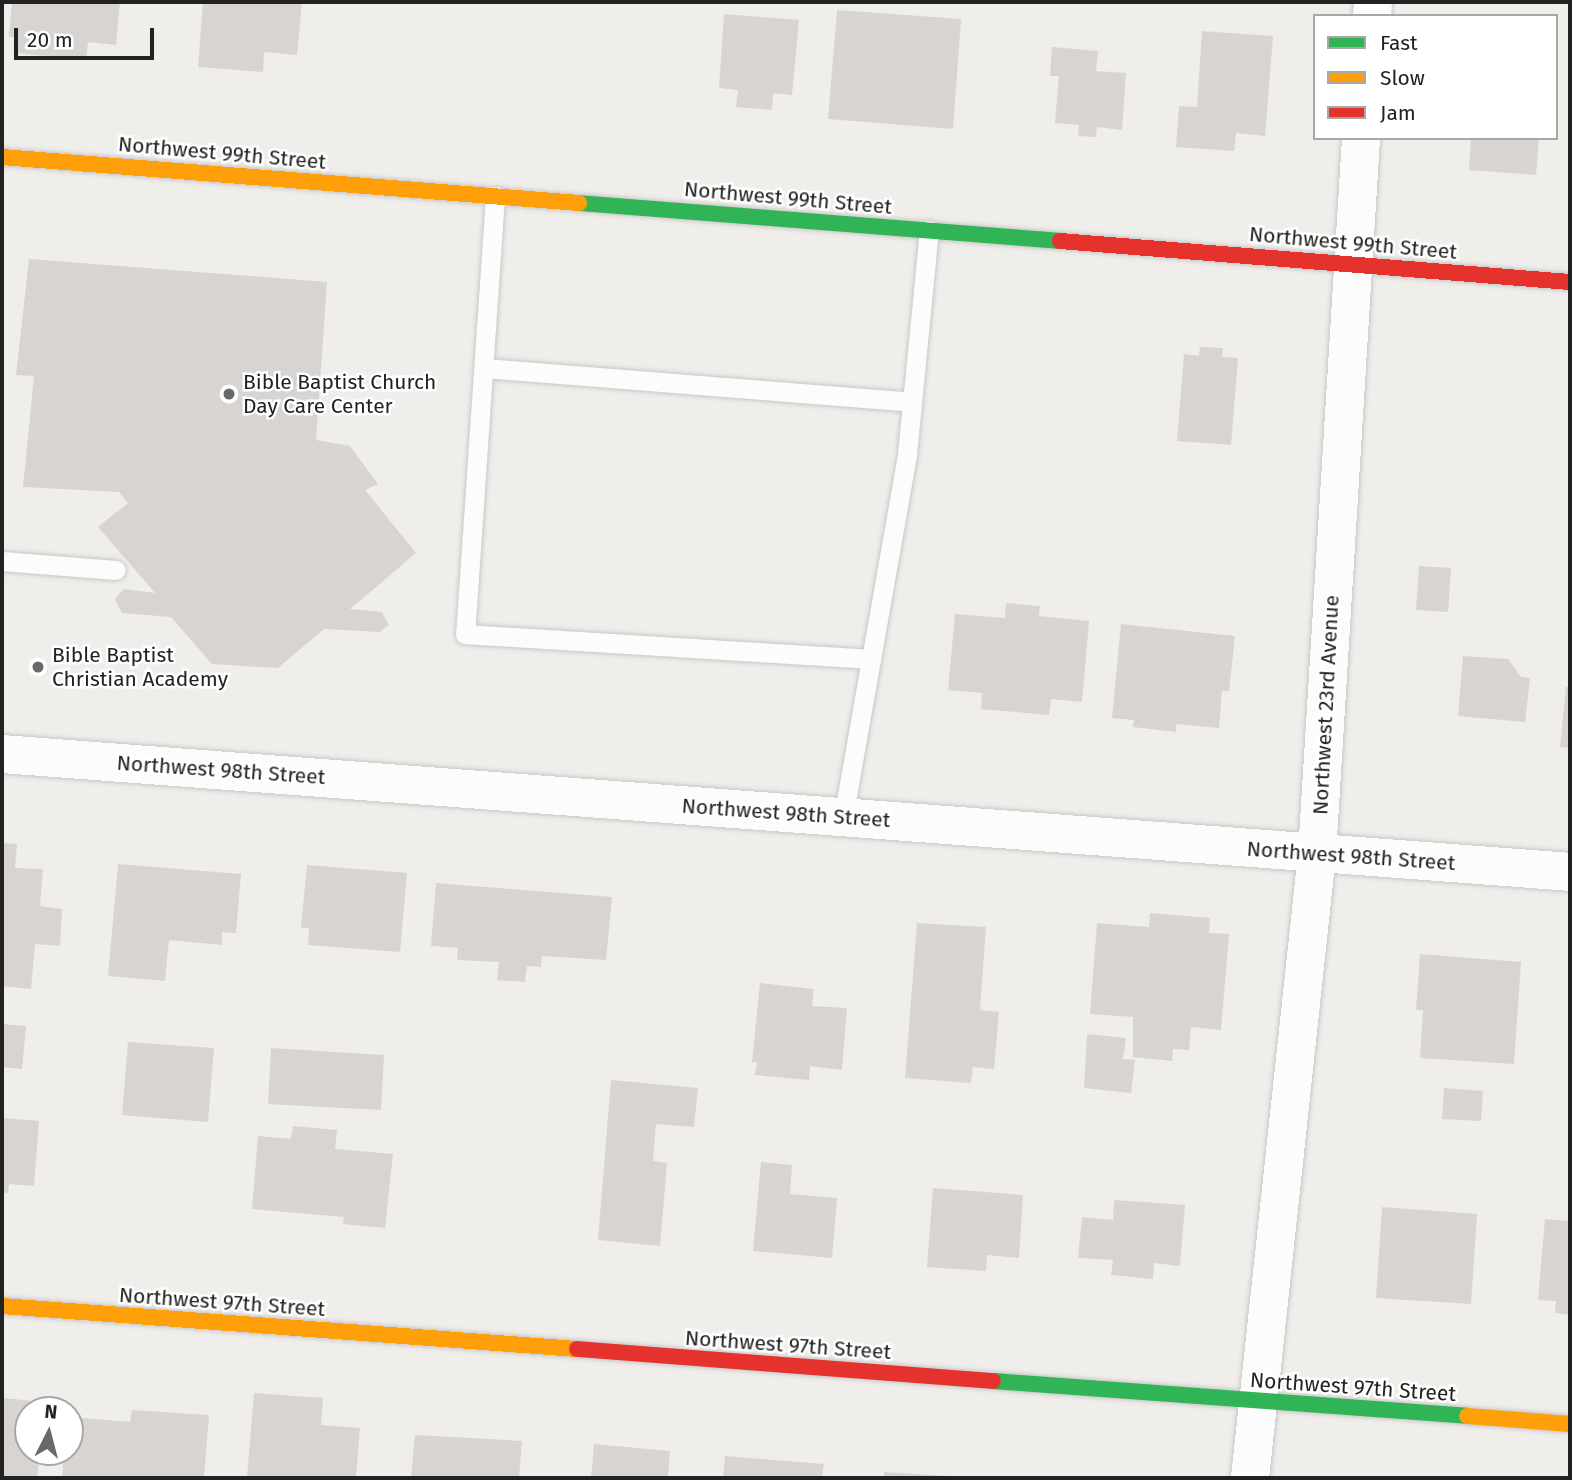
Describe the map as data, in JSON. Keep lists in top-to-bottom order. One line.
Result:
{"streets":{"street":["Northwest 99th Street","Northwest 23rd Avenue","Northwest 98th Street","Northwest 97th Street"]},"crossings":[["Northwest 99th Street","Northwest 23rd Avenue"],["Northwest 23rd Avenue","Northwest 98th Street"],["Northwest 23rd Avenue","Northwest 97th Street"]],"places":["Bible Baptist Church Day Care Center","Bible Baptist Christian Academy"],"legend":["Fast","Slow","Jam"],"scale_bar":"20 m","north":"top"}
